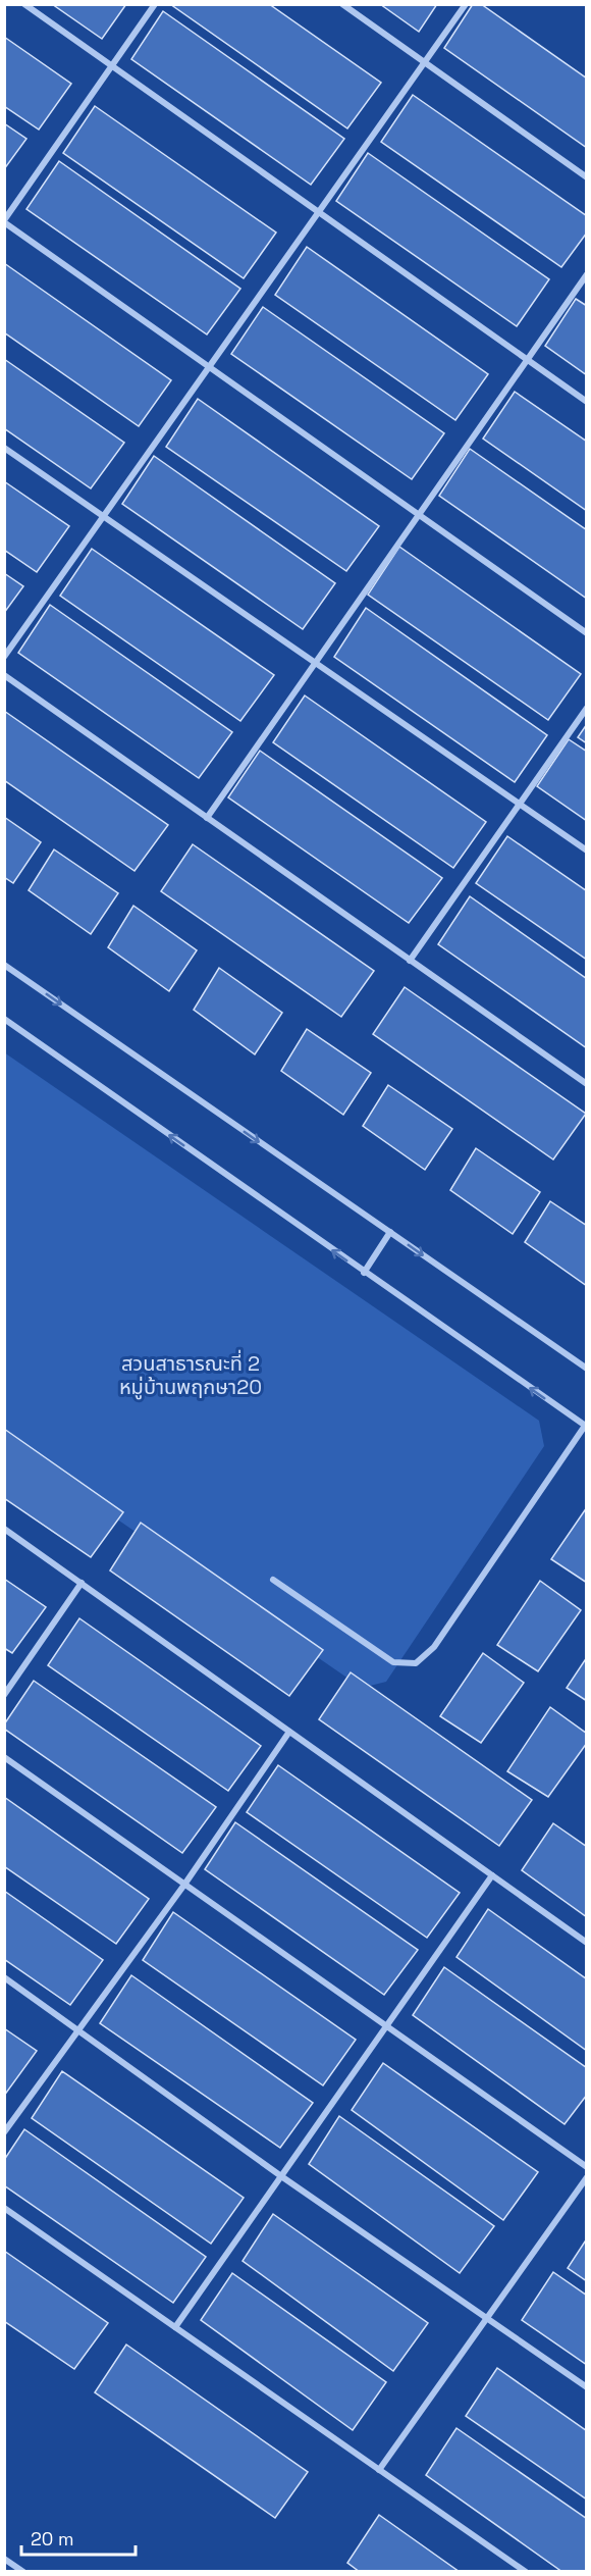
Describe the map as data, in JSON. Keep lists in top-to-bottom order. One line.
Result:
{"parks":["สวนสาธารณะที่ 2 หมู่บ้านพฤกษา20"],"scale_bar":"20 m"}
